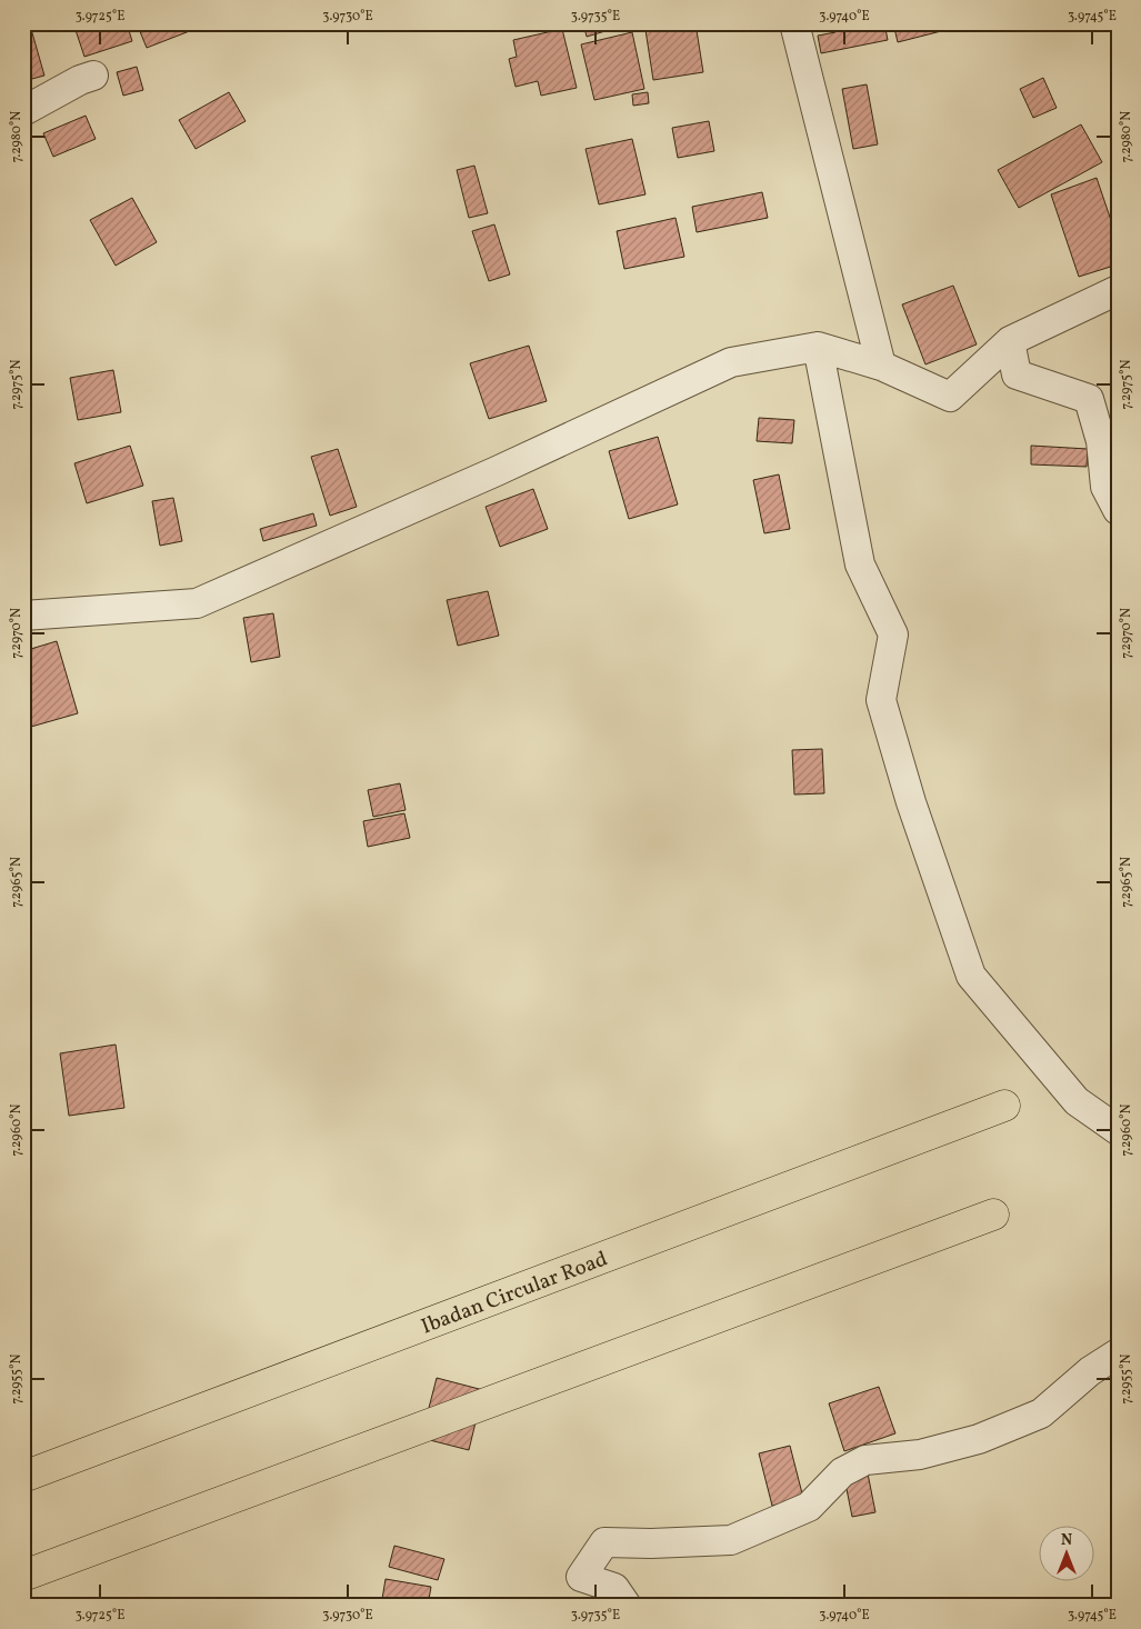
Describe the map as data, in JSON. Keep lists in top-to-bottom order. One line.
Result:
{"streets":{"highway":["Ibadan Circular Road"]},"north":"top","coordinates":["3.9725°E","3.9730°E","3.9735°E","3.9740°E","3.9745°E","7.2980°N","7.2975°N","7.2970°N","7.2965°N","7.2960°N","7.2955°N"]}
